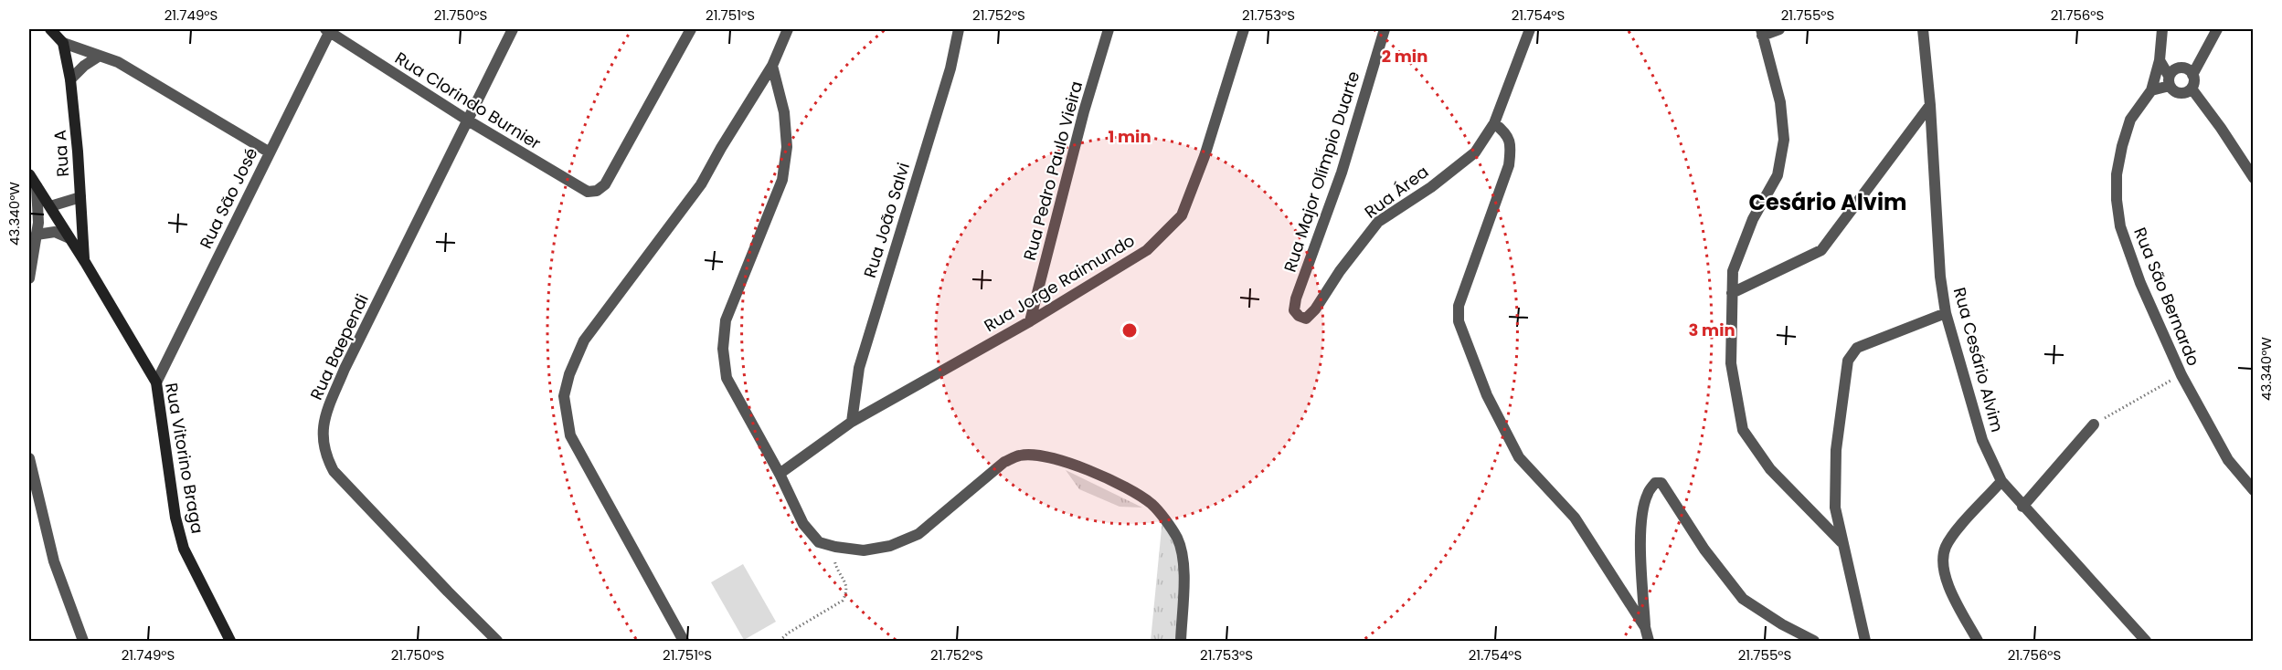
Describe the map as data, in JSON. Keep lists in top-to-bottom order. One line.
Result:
{"streets":{"main road":["Rua A","Rua Vitorino Braga"],"street":["Rua Clorindo Burnier","Rua Pedro Paulo Vieira","Rua Major Olímpio Duarte","Rua Área","Rua São José","Rua João Salvi","Rua Jorge Raimundo","Rua São Bernardo","Rua Baependi","Rua Cesário Alvim"]},"crossings":[["Rua Clorindo Burnier","Rua São José"],["Rua Clorindo Burnier","Rua Baependi"],["Rua A","Rua Vitorino Braga"],["Rua Pedro Paulo Vieira","Rua Jorge Raimundo"],["Rua Major Olímpio Duarte","Rua Área"],["Rua São José","Rua Vitorino Braga"],["Rua João Salvi","Rua Jorge Raimundo"]],"districts":["Cesário Alvim"],"coordinates":["21.749°S","21.750°S","21.751°S","21.752°S","21.753°S","21.754°S","21.755°S","21.756°S","43.340°W"],"rings":["2 min","1 min","3 min"]}
